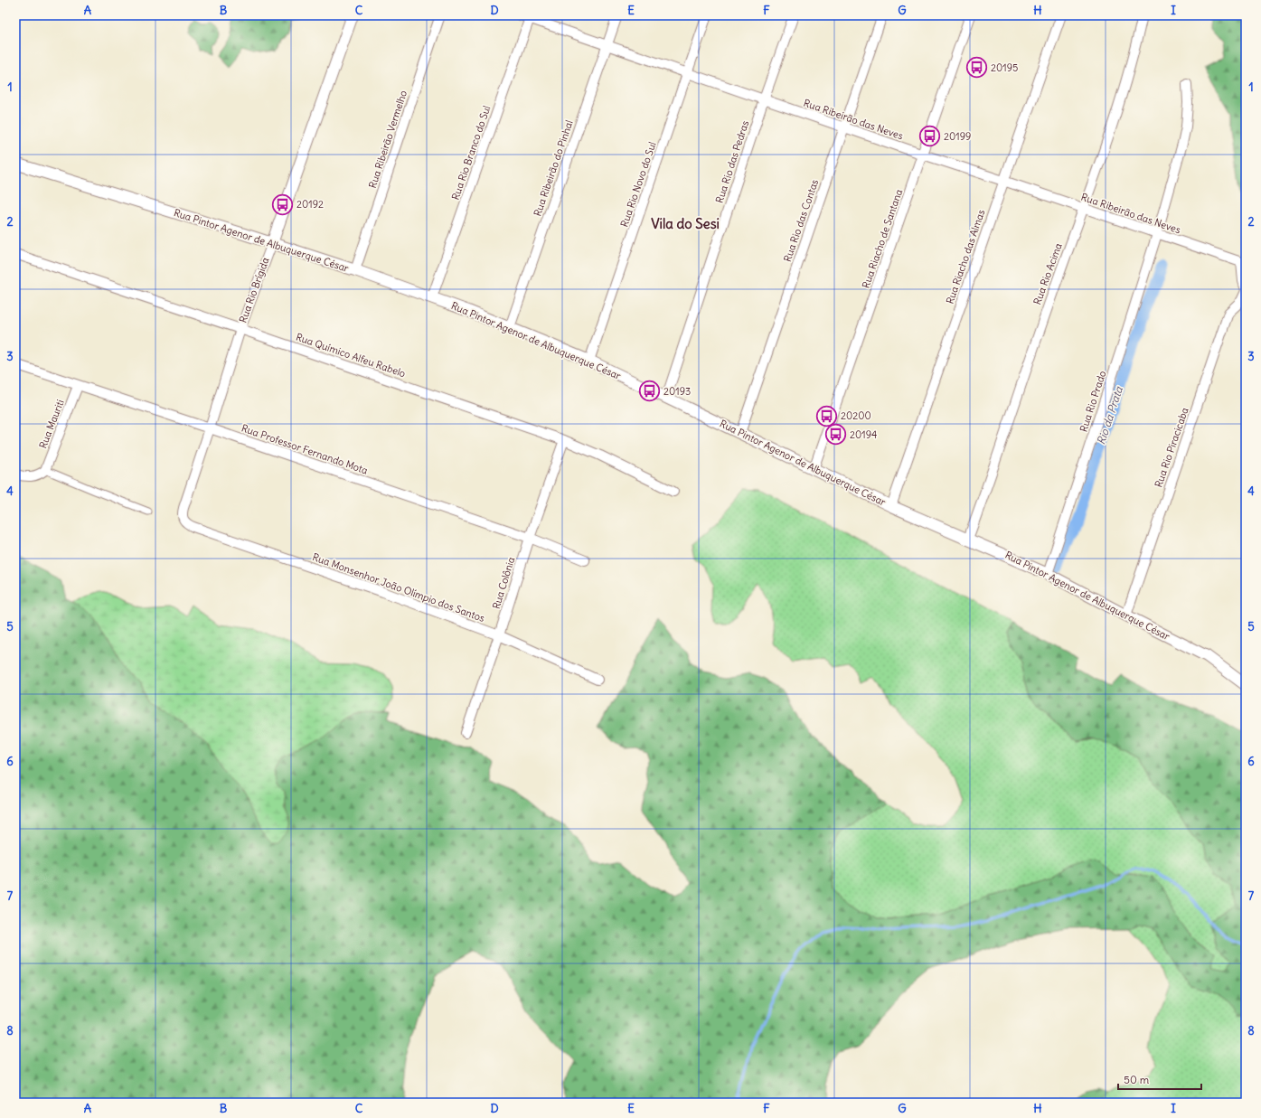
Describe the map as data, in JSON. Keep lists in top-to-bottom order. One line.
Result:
{"streets":{"street":["Rua Ribeirão das Neves","Rua Ribeirão Vermelho","Rua Rio Branco do Sul","Rua Rio das Pedras","Rua Ribeirão do Pinhal","Rua Rio Novo do Sul","Rua Rio das Contas","Rua Riacho de Santana","Rua Pintor Agenor de Albuquerque César","Rua Riacho das Almas","Rua Rio Acima","Rua Rio Brígida","Rua Químico Alfeu Rabelo","Rua Rio Prado","Rua Mauriti","Rua Rio Piracicaba","Rua Professor Fernando Mota","Rua Colônia","Rua Monsenhor João Olímpio dos Santos"]},"crossings":[["Rua Ribeirão das Neves","Rua Rio Branco do Sul"],["Rua Ribeirão das Neves","Rua Rio das Pedras"],["Rua Ribeirão das Neves","Rua Ribeirão do Pinhal"],["Rua Ribeirão das Neves","Rua Rio Novo do Sul"],["Rua Ribeirão das Neves","Rua Rio das Contas"],["Rua Ribeirão das Neves","Rua Riacho de Santana"],["Rua Ribeirão das Neves","Rua Riacho das Almas"],["Rua Ribeirão das Neves","Rua Rio Acima"],["Rua Ribeirão das Neves","Rua Rio Prado"],["Rua Ribeirão das Neves","Rua Rio Piracicaba"],["Rua Ribeirão Vermelho","Rua Pintor Agenor de Albuquerque César"],["Rua Rio Branco do Sul","Rua Pintor Agenor de Albuquerque César"],["Rua Rio das Pedras","Rua Pintor Agenor de Albuquerque César"],["Rua Ribeirão do Pinhal","Rua Pintor Agenor de Albuquerque César"],["Rua Rio Novo do Sul","Rua Pintor Agenor de Albuquerque César"],["Rua Rio das Contas","Rua Pintor Agenor de Albuquerque César"],["Rua Riacho de Santana","Rua Pintor Agenor de Albuquerque César"],["Rua Pintor Agenor de Albuquerque César","Rua Riacho das Almas"],["Rua Pintor Agenor de Albuquerque César","Rua Rio Acima"],["Rua Pintor Agenor de Albuquerque César","Rua Rio Brígida"],["Rua Pintor Agenor de Albuquerque César","Rua Rio Prado"],["Rua Pintor Agenor de Albuquerque César","Rua Rio Piracicaba"],["Rua Rio Brígida","Rua Químico Alfeu Rabelo"],["Rua Rio Brígida","Rua Professor Fernando Mota"],["Rua Rio Brígida","Rua Monsenhor João Olímpio dos Santos"],["Rua Químico Alfeu Rabelo","Rua Colônia"],["Rua Mauriti","Rua Professor Fernando Mota"],["Rua Professor Fernando Mota","Rua Colônia"],["Rua Colônia","Rua Monsenhor João Olímpio dos Santos"]],"districts":["Vila do Sesi"],"water":["Rio da Prata"],"places":{"bus stop":["20195","20199","20192","20193","20200","20194"]},"scale_bar":"50 m","grid":{"columns":["A","B","C","D","E","F","G","H","I"],"rows":["1","2","3","4","5","6","7","8"]}}
